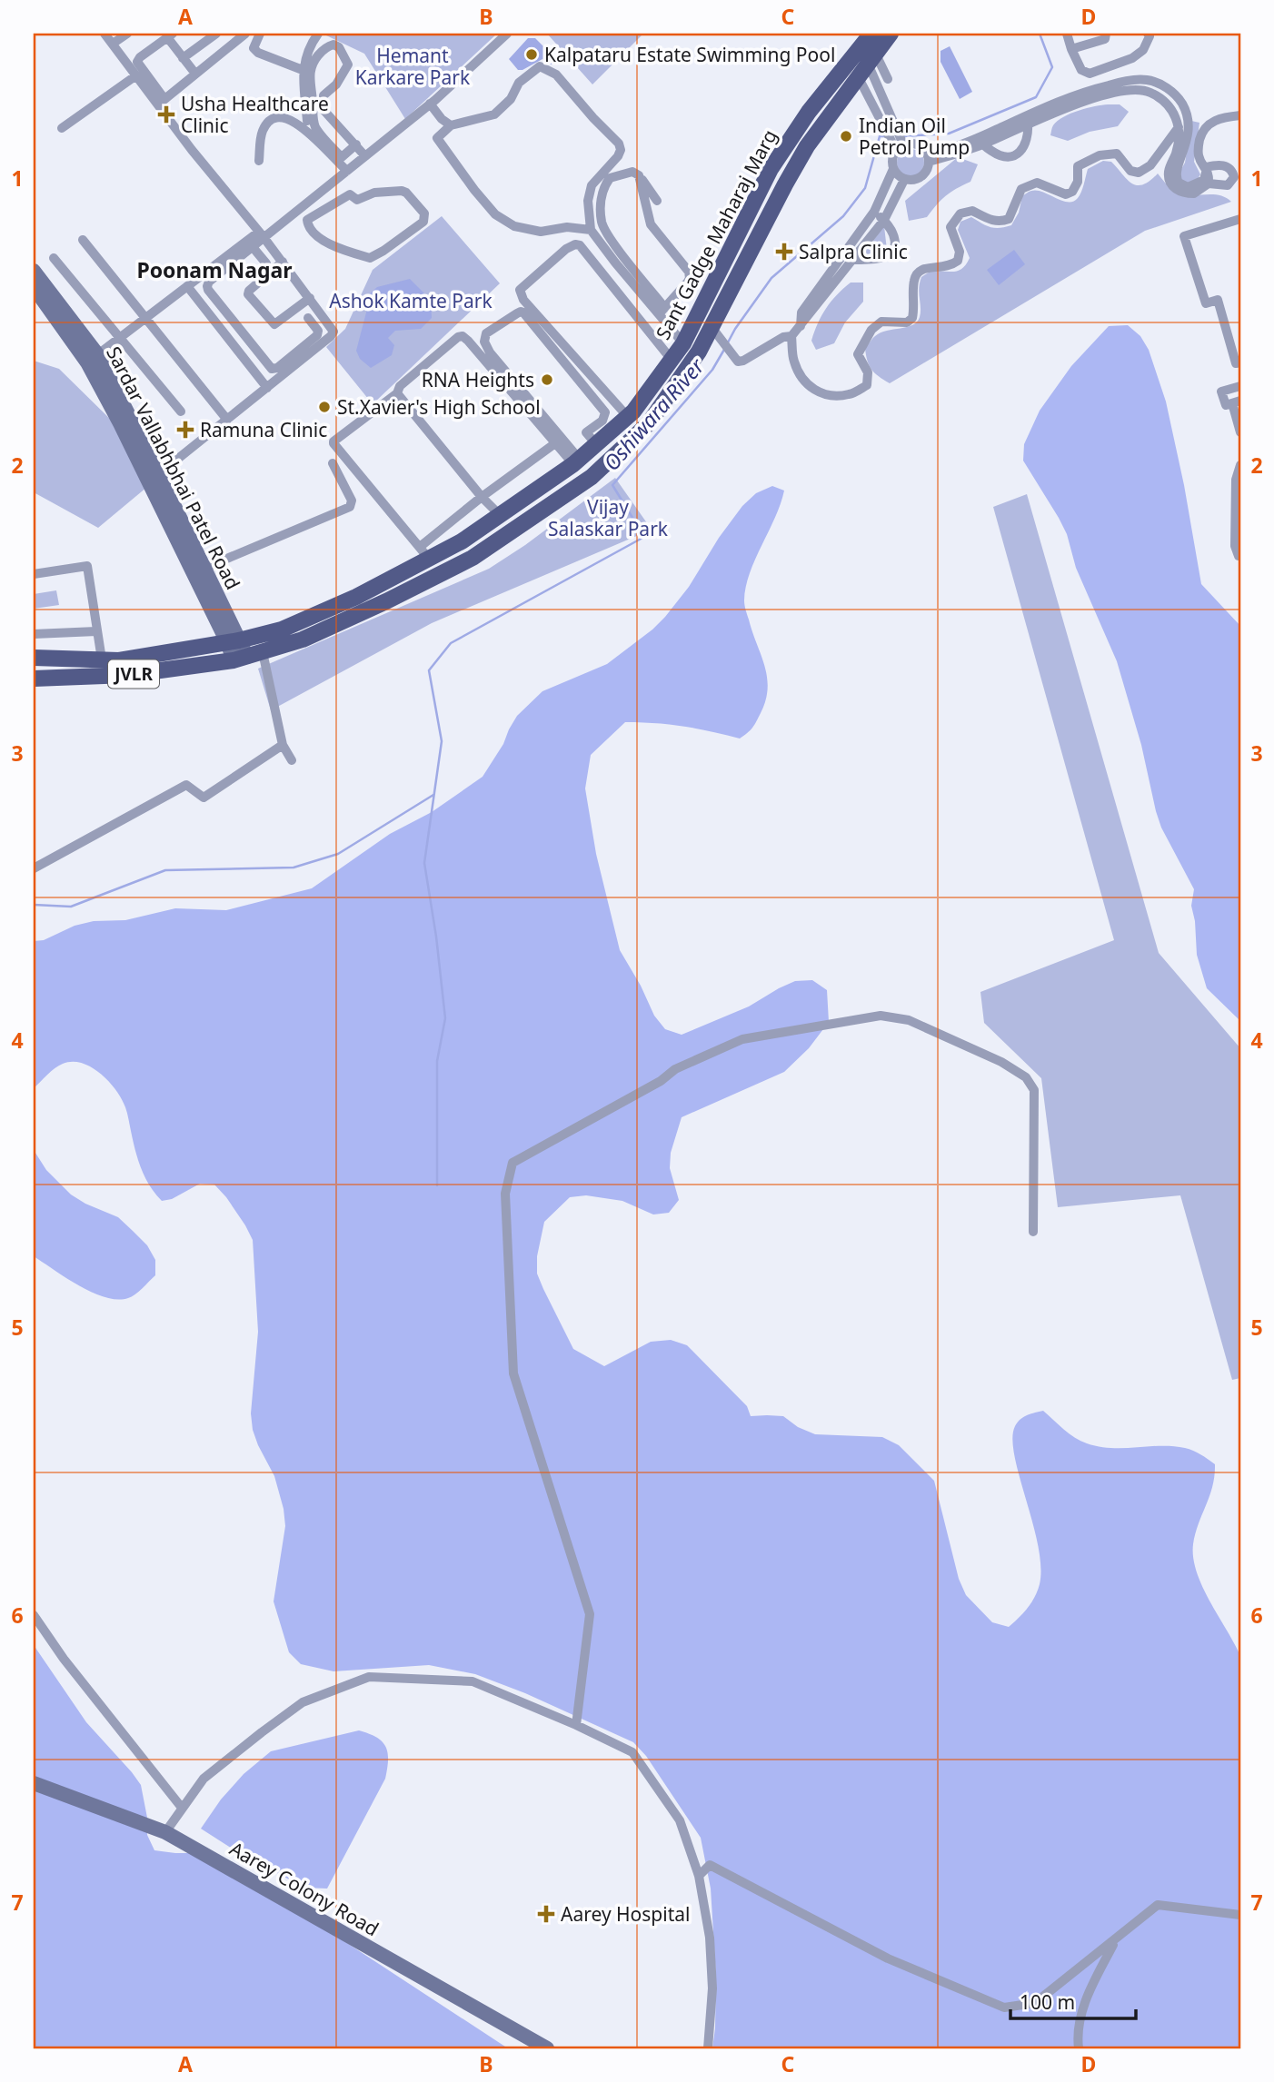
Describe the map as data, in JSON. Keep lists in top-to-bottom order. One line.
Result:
{"streets":{"main road":["Sant Gadge Maharaj Marg","Sardar Vallabhbhai Patel Road","JVLR","Aarey Colony Road"]},"crossings":[["Sant Gadge Maharaj Marg","Sardar Vallabhbhai Patel Road"],["Sardar Vallabhbhai Patel Road","JVLR"]],"districts":["Poonam Nagar"],"water":["Oshiwara River"],"parks":["Hemant Karkare Park","Ashok Kamte Park","Vijay Salaskar Park"],"places":{"other":["Kalpataru Estate Swimming Pool","Indian Oil Petrol Pump","RNA Heights","St.Xavier's High School"],"health":["Usha Healthcare Clinic","Salpra Clinic","Ramuna Clinic","Aarey Hospital"]},"scale_bar":"100 m","grid":{"columns":["A","B","C","D"],"rows":["1","2","3","4","5","6","7"]}}
